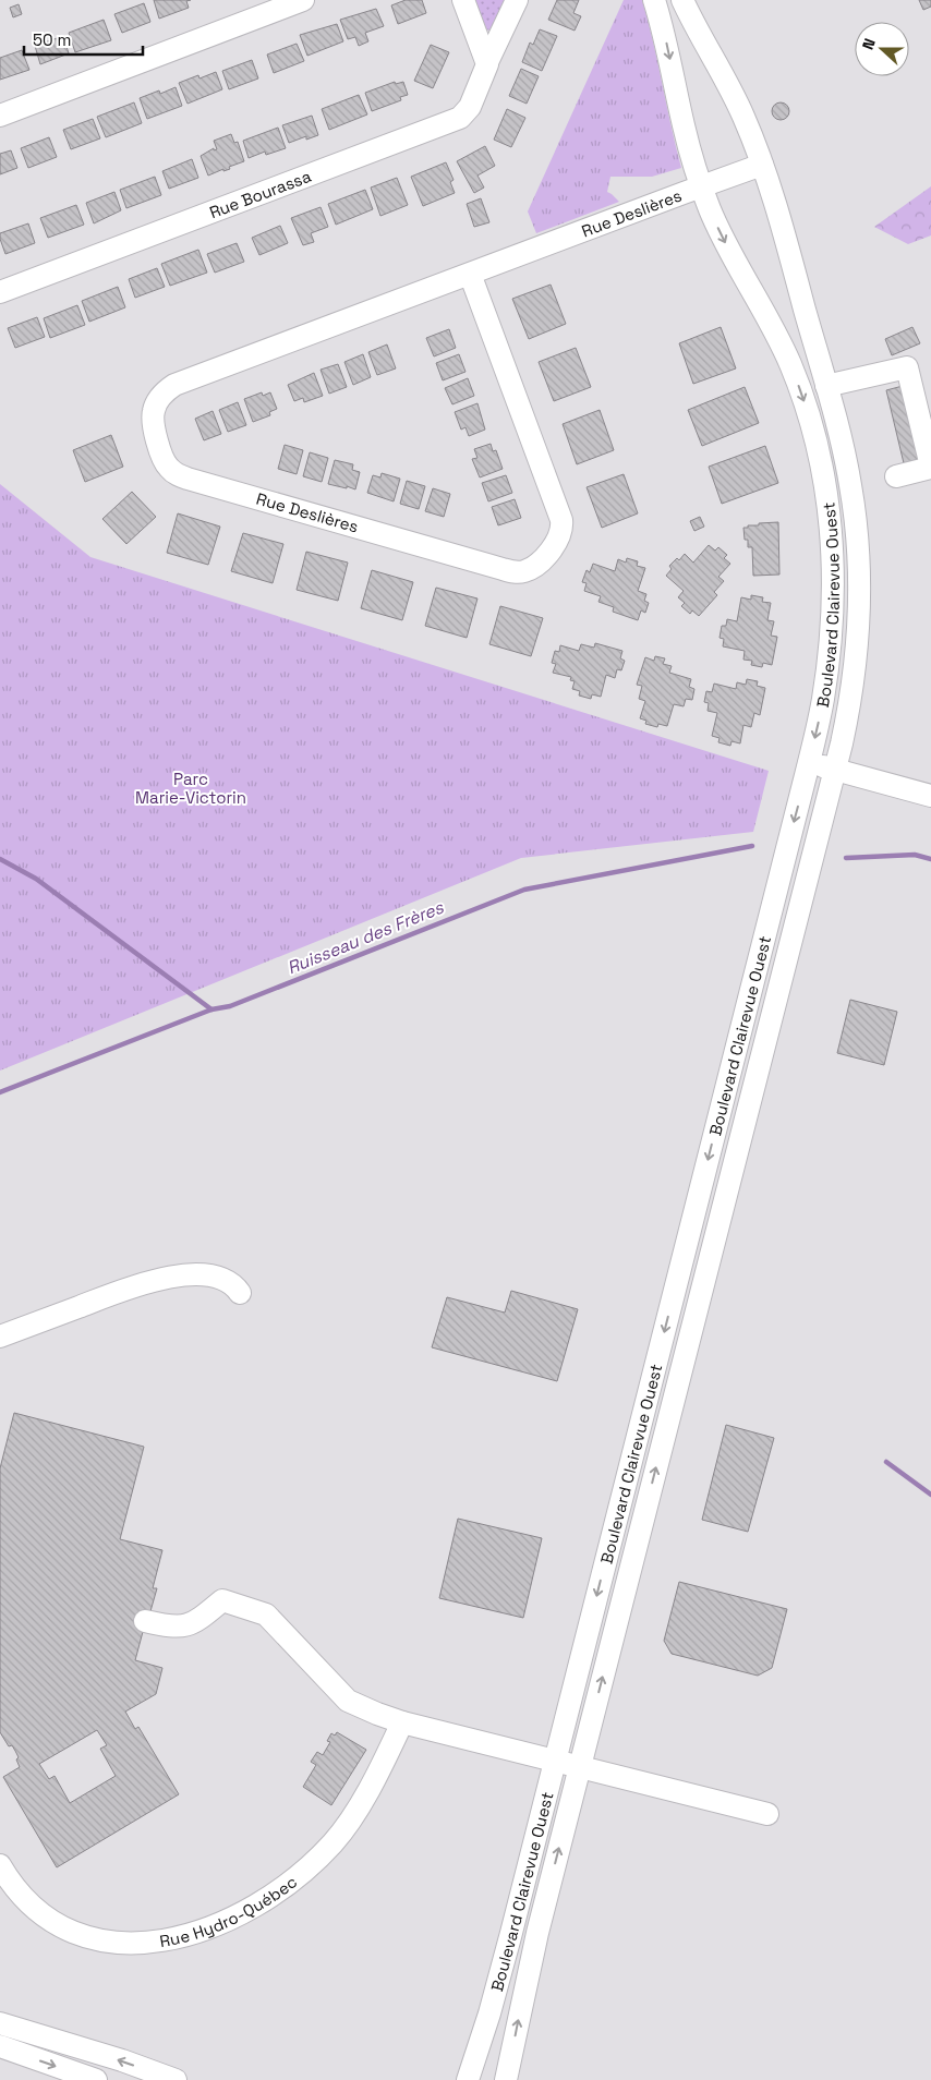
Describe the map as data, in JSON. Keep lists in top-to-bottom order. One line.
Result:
{"streets":{"street":["Rue Bourassa","Rue Deslières","Boulevard Clairevue Ouest","Rue Hydro-Québec"]},"crossings":[["Rue Deslières","Boulevard Clairevue Ouest"]],"water":["Ruisseau des Frères"],"parks":["Parc Marie-Victorin"],"scale_bar":"50 m","north":"left"}
